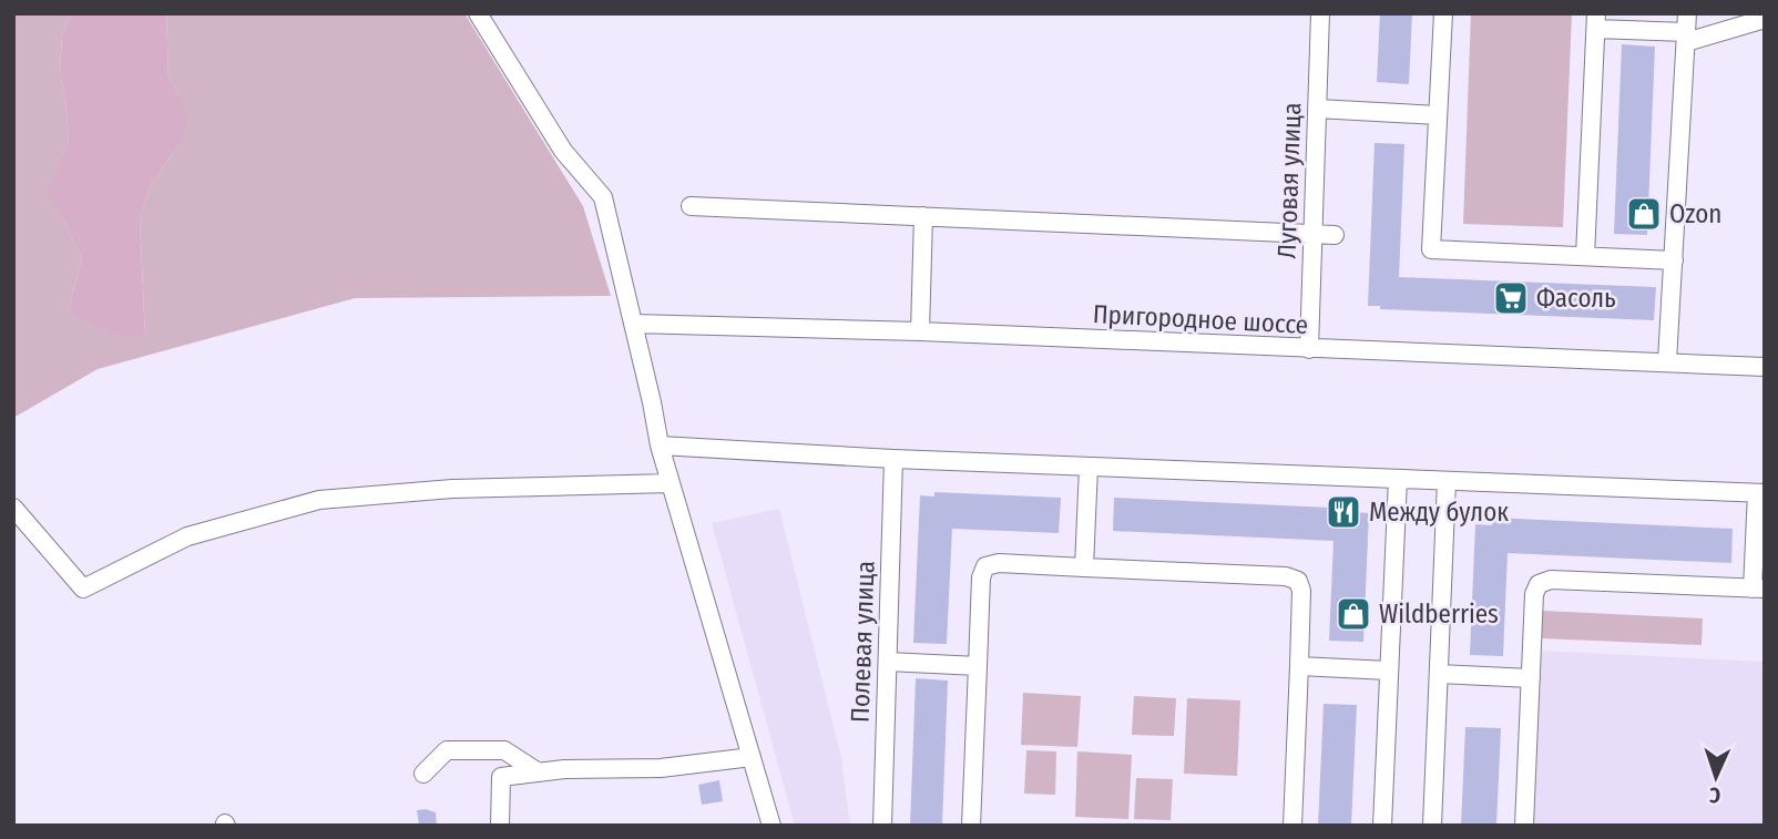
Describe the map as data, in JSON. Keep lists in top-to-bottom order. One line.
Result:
{"streets":{"street":["Луговая улица","Пригородное шоссе","Полевая улица"]},"crossings":[["Луговая улица","Пригородное шоссе"]],"places":{"shop":["Ozon","Wildberries"],"supermarket":["Фасоль"],"restaurant":["Между булок"]},"north":"bottom"}
